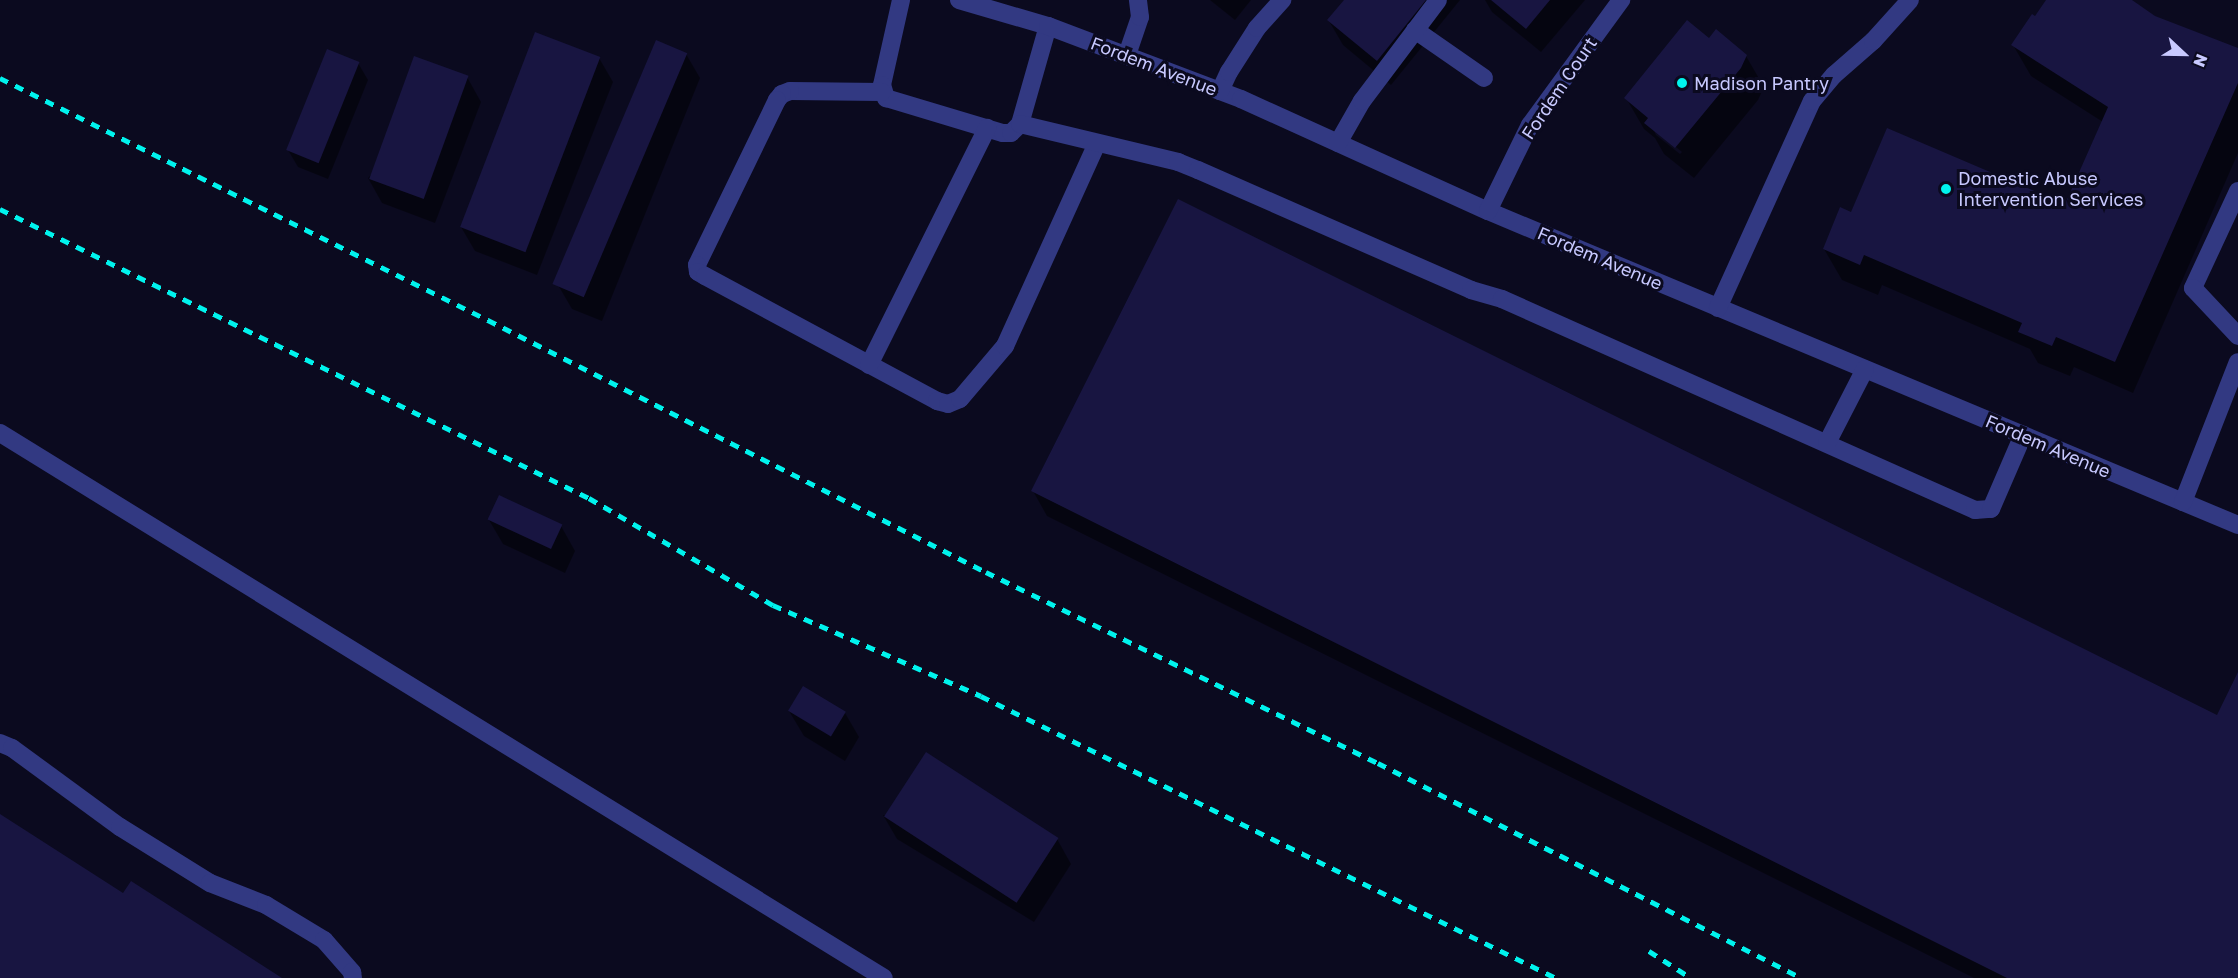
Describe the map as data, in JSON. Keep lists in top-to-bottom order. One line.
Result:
{"streets":{"street":["Fordem Avenue","Fordem Court"]},"crossings":[["Fordem Avenue","Fordem Court"]],"places":["Madison Pantry","Domestic Abuse Intervention Services"],"north":"right"}
